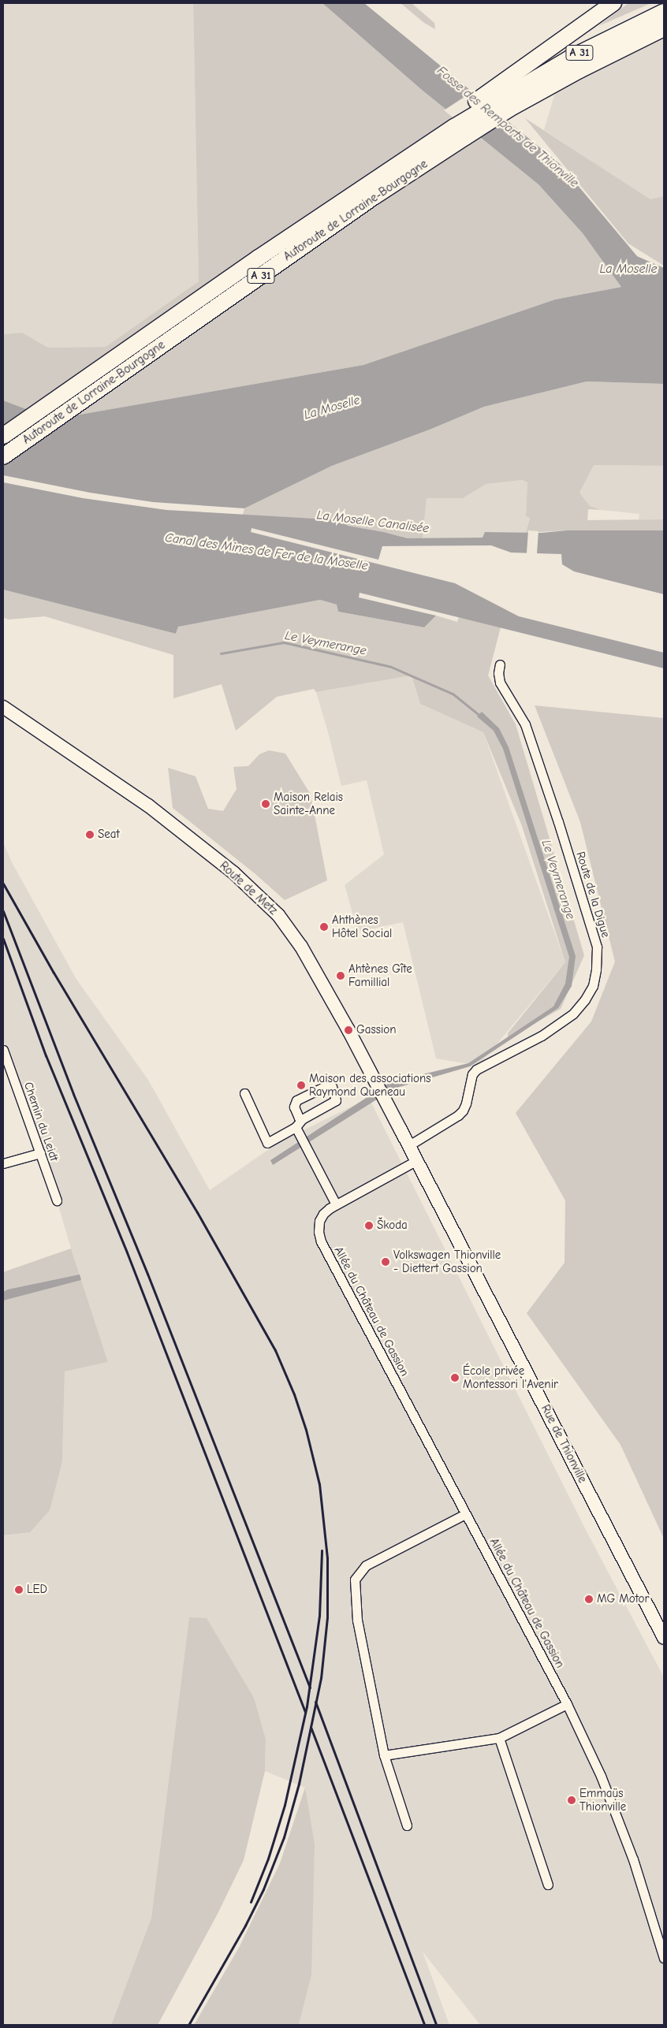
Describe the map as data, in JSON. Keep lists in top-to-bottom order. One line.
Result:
{"streets":{"highway":["A 31","Autoroute de Lorraine-Bourgogne"],"main road":["Route de Metz","Rue de Thionville"],"street":["Route de la Digue","Chemin du Leidt","Allée du Château de Gassion"]},"crossings":[["Route de Metz","Route de la Digue"],["Route de Metz","Rue de Thionville"],["Route de la Digue","Rue de Thionville"],["Allée du Château de Gassion","Rue de Thionville"]],"water":["Fosse des Remparts de Thionville","La Moselle","La Moselle Canalisée","Canal des Mines de Fer de la Moselle","Le Veymerange"],"places":["Maison Relais Sainte-Anne","Seat","Ahthènes Hôtel Social","Ahtènes Gîte Famillial","Gassion","Maison des associations Raymond Queneau","Škoda","Volkswagen Thionville - Diettert Gassion","École privée Montessori l'Avenir","LED","MG Motor","Emmaüs Thionville"]}
